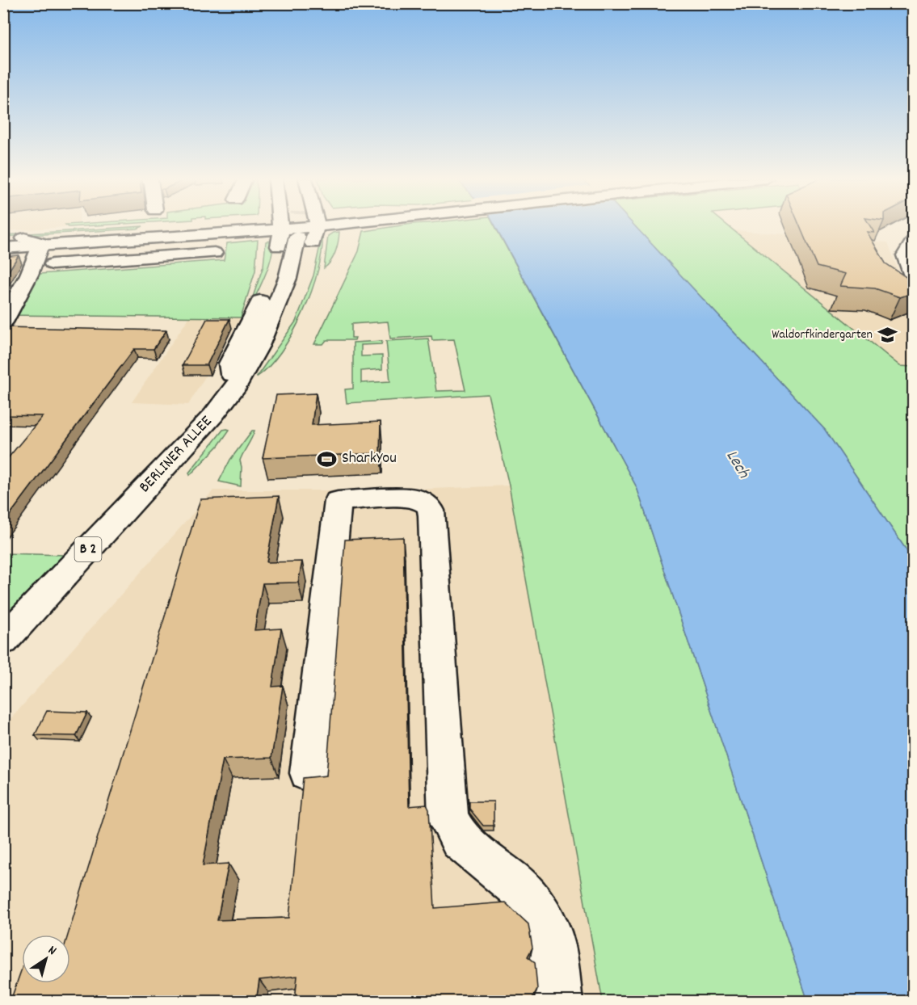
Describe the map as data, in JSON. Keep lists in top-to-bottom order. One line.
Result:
{"streets":{"main road":["BERLINER ALLEE","B 2"]},"water":["Lech"],"places":{"school or university":["Waldorfkindergarten"],"sports":["SharkYou"]},"north":"top right"}
